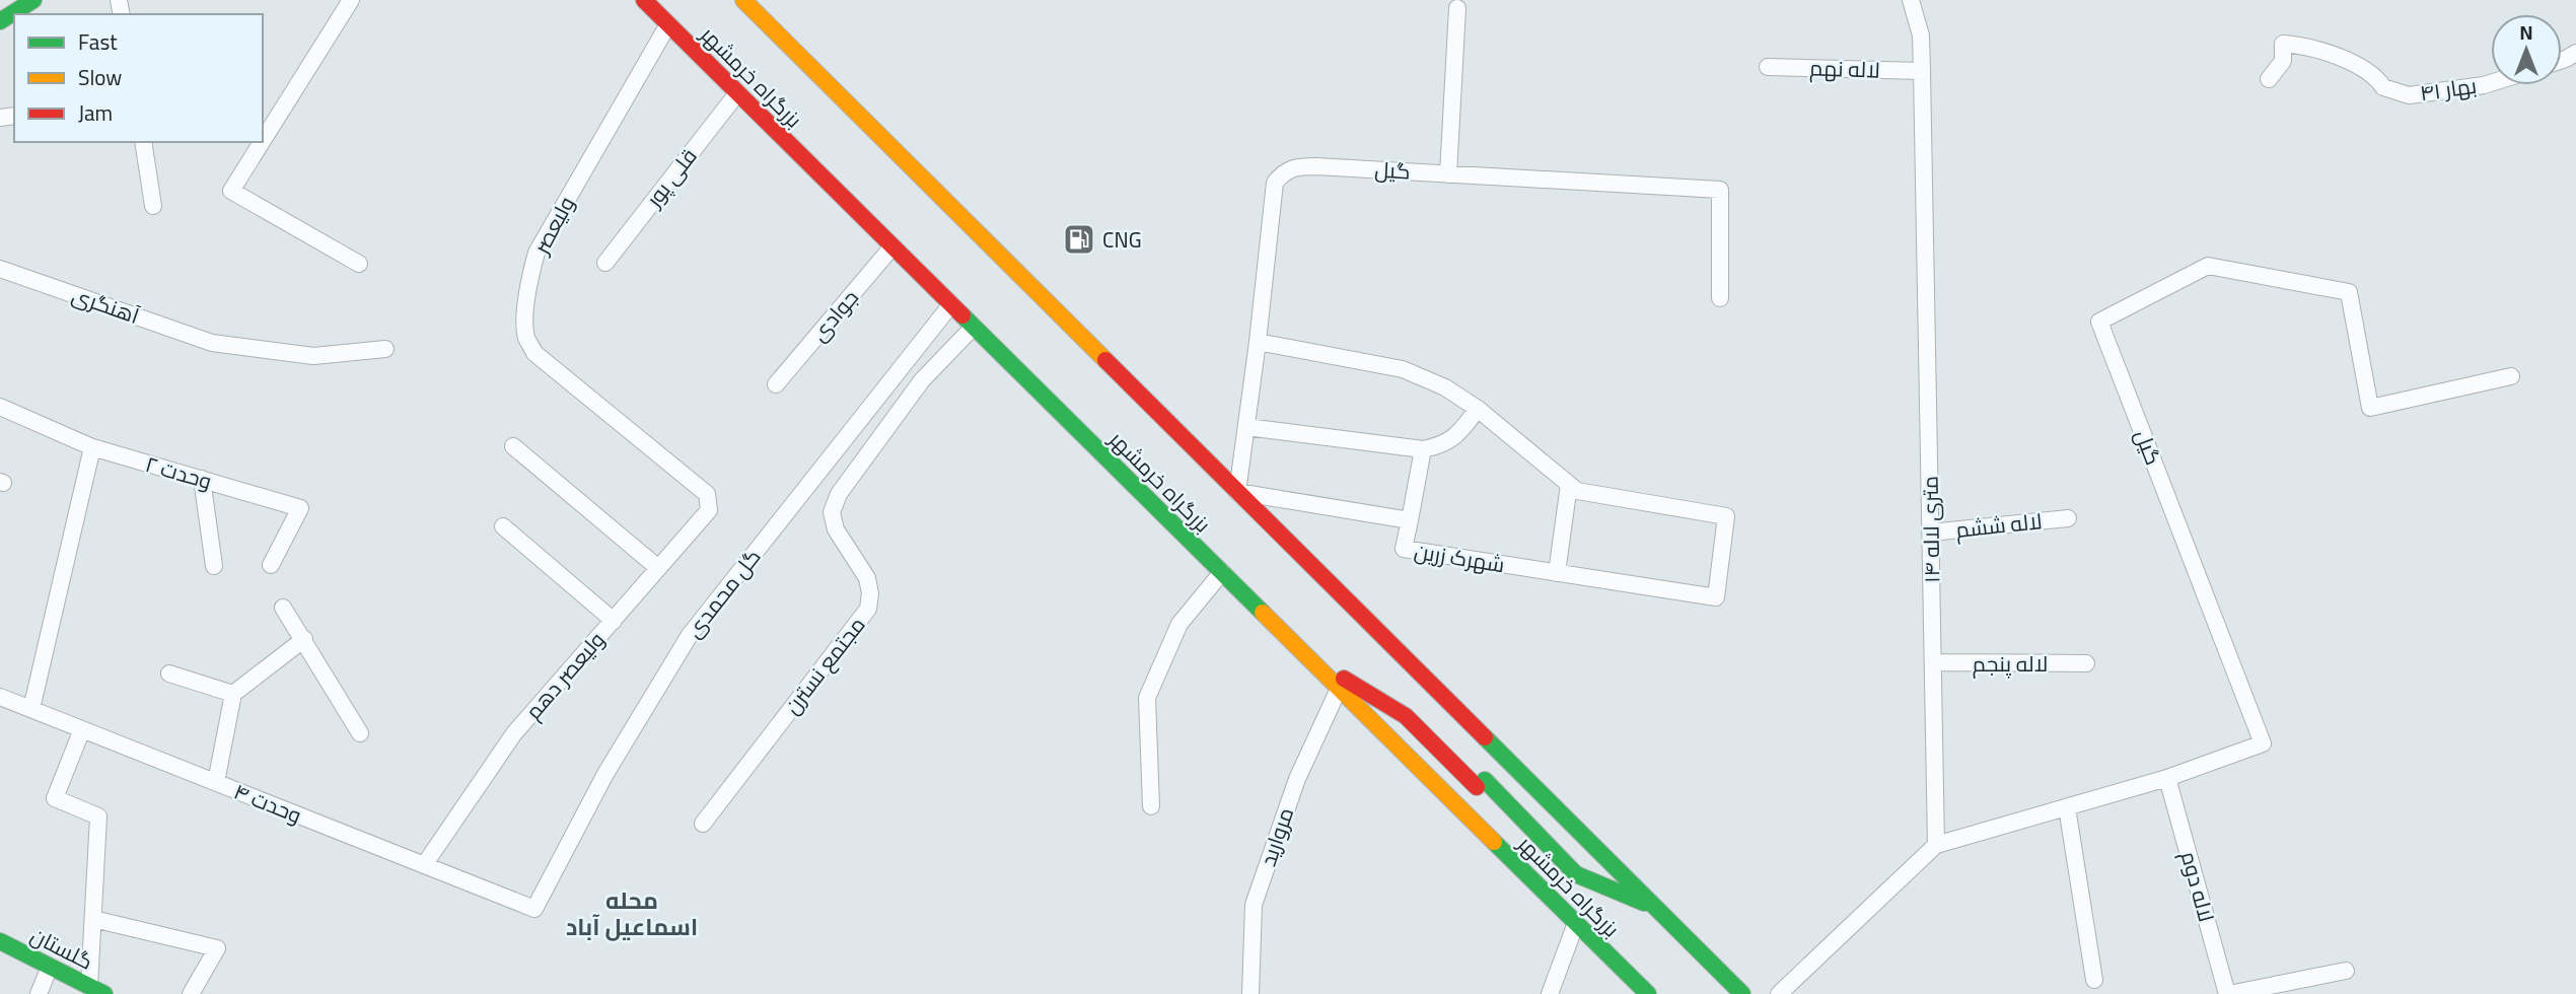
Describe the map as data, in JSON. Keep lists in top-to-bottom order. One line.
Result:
{"streets":{"main road":["بزرگراه خرمشهر","گلستان"],"street":["لاله نهم","بهار ۴۱","گیل","قلی پور","ولیعصر","آهنگری","جوادی","وحدت ۲","لاله ششم","۱۴ متری لاله","شهرک زرین","گل محمدی","لاله پنجم","مجتمع نسترن","ولیعصر دهم","وحدت ۴","مروارید","لاله دوم"]},"crossings":[["لاله نهم","۱۴ متری لاله"],["بزرگراه خرمشهر","قلی پور"],["بزرگراه خرمشهر","ولیعصر"],["بزرگراه خرمشهر","جوادی"],["بزرگراه خرمشهر","گل محمدی"],["بزرگراه خرمشهر","مجتمع نسترن"],["بزرگراه خرمشهر","مروارید"],["گیل","۱۴ متری لاله"],["گیل","شهرک زرین"],["گیل","لاله دوم"],["ولیعصر","ولیعصر دهم"],["لاله ششم","۱۴ متری لاله"],["۱۴ متری لاله","لاله پنجم"],["گل محمدی","وحدت ۴"],["ولیعصر دهم","وحدت ۴"]],"districts":["محله اسماعیل آباد"],"places":{"fuel station":["CNG"]},"legend":["Fast","Slow","Jam"],"north":"top"}
